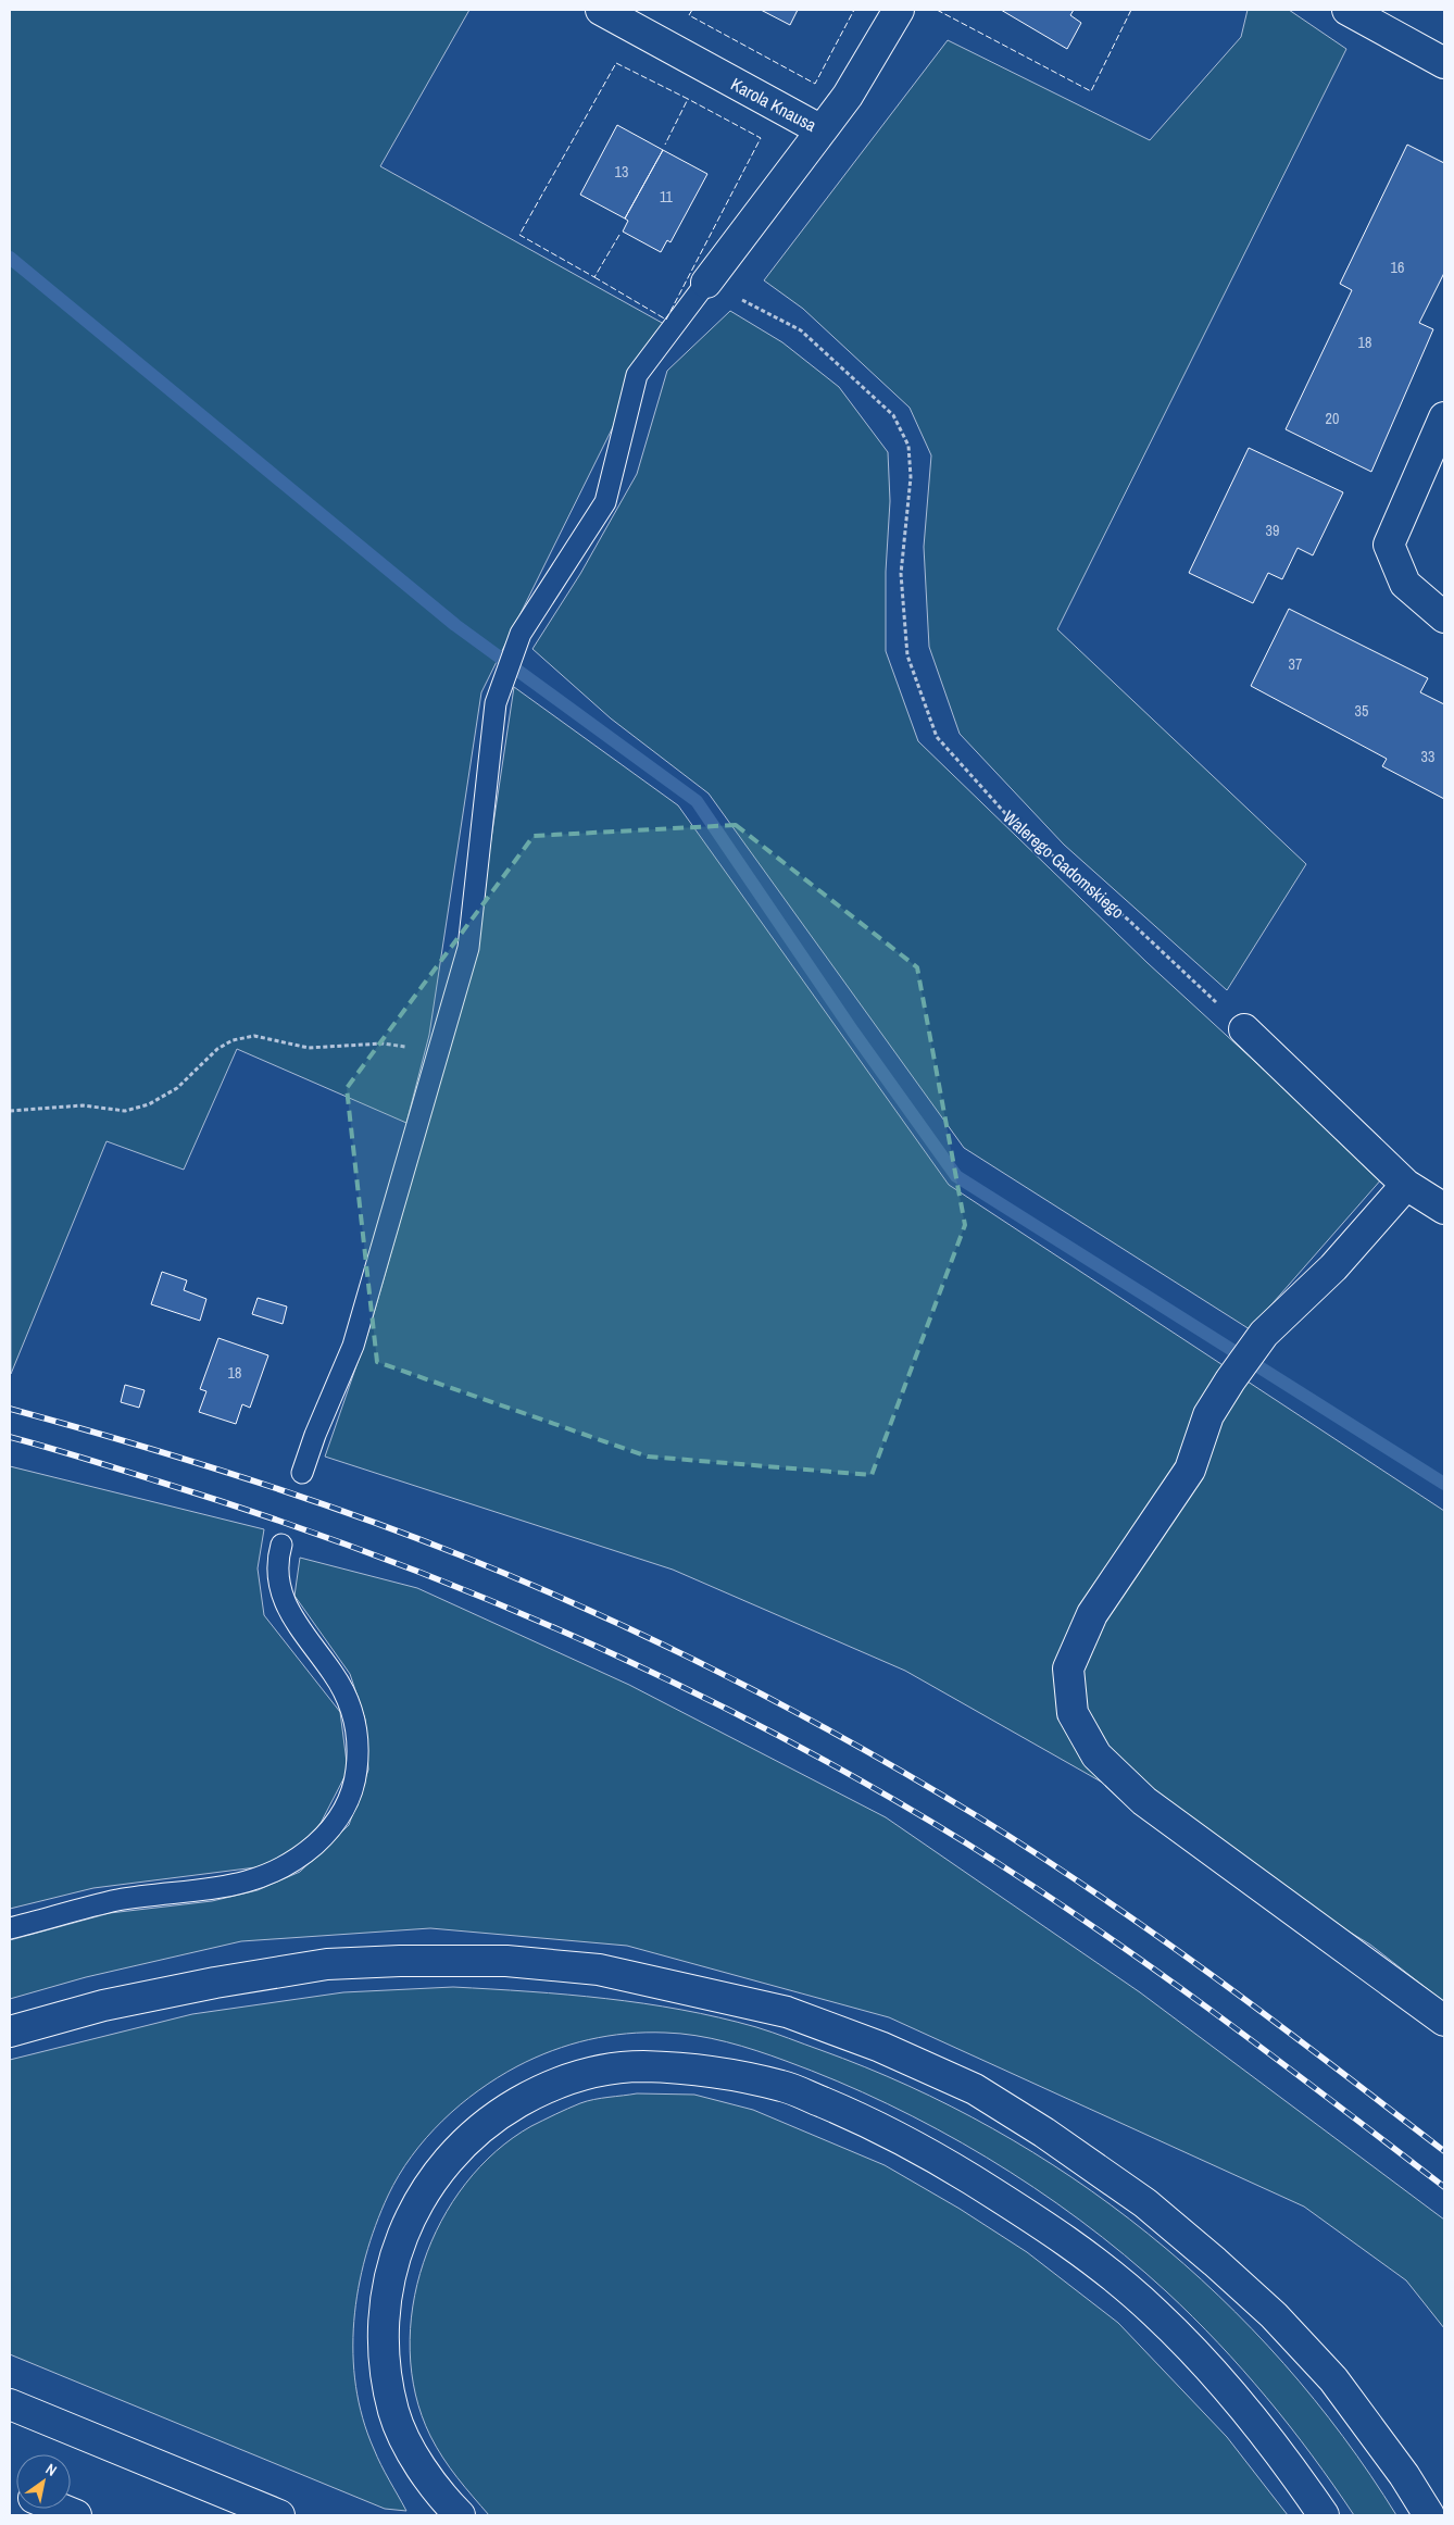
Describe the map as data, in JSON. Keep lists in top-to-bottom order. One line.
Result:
{"streets":{"main road":["Karola Knausa"],"path":["Walerego Gadomskiego"]},"house_numbers":["13","11","16","18","20","39","37","35","33","18"],"north":"top right"}
